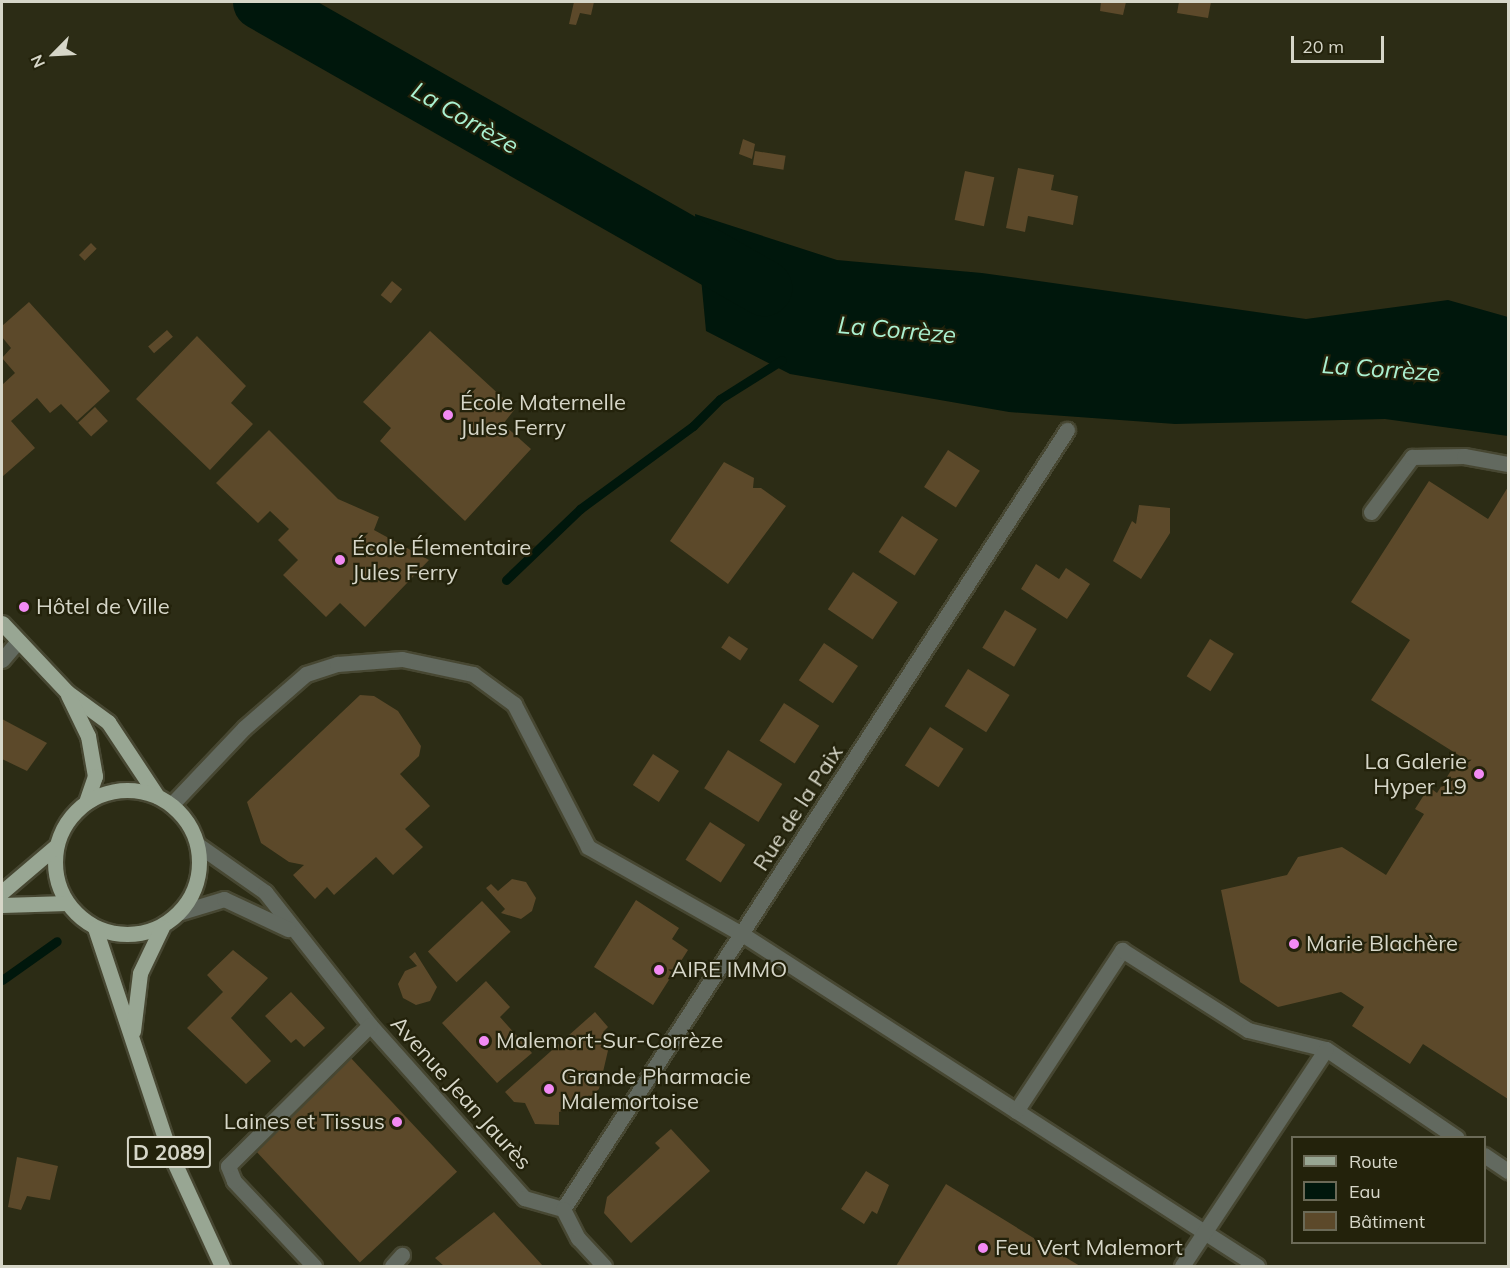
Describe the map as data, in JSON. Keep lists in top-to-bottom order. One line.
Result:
{"streets":{"main road":["D 2089"],"street":["Rue de la Paix","Avenue Jean Jaurès"]},"crossings":[["Rue de la Paix","Avenue Jean Jaurès"],["Avenue Jean Jaurès","D 2089"]],"water":["La Corrèze"],"places":["École Maternelle Jules Ferry","École Élementaire Jules Ferry","Hôtel de Ville","La Galerie Hyper 19","Marie Blachère","AIRE IMMO","Malemort-Sur-Corrèze","Grande Pharmacie Malemortoise","Laines et Tissus","Feu Vert Malemort"],"legend":["Route","Eau","Bâtiment"],"scale_bar":"20 m","north":"bottom left"}
